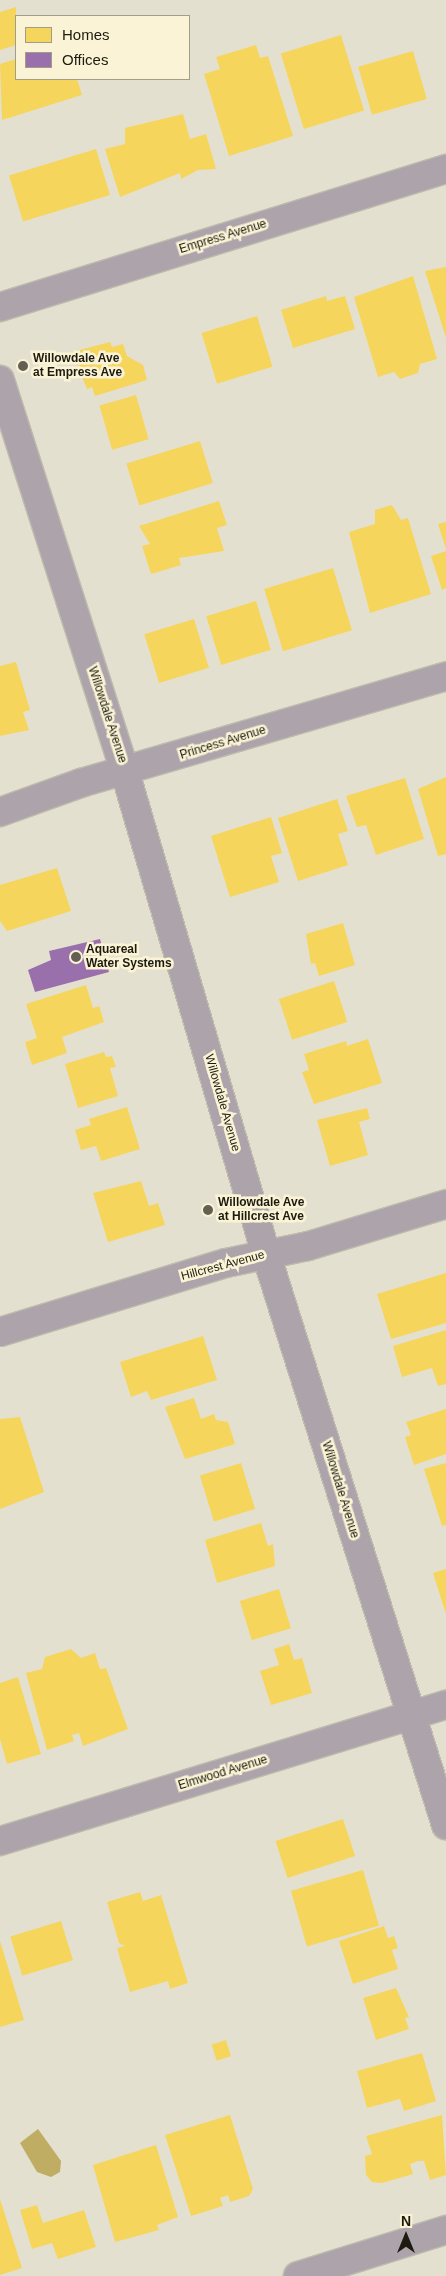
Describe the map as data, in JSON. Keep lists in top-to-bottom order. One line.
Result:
{"streets":{"street":["Empress Avenue","Willowdale Avenue","Princess Avenue","Hillcrest Avenue","Elmwood Avenue"]},"crossings":[["Willowdale Avenue","Princess Avenue"],["Willowdale Avenue","Hillcrest Avenue"],["Willowdale Avenue","Elmwood Avenue"]],"places":["Willowdale Ave at Empress Ave","Aquareal Water Systems","Willowdale Ave at Hillcrest Ave"],"legend":["Homes","Offices"],"north":"top"}
